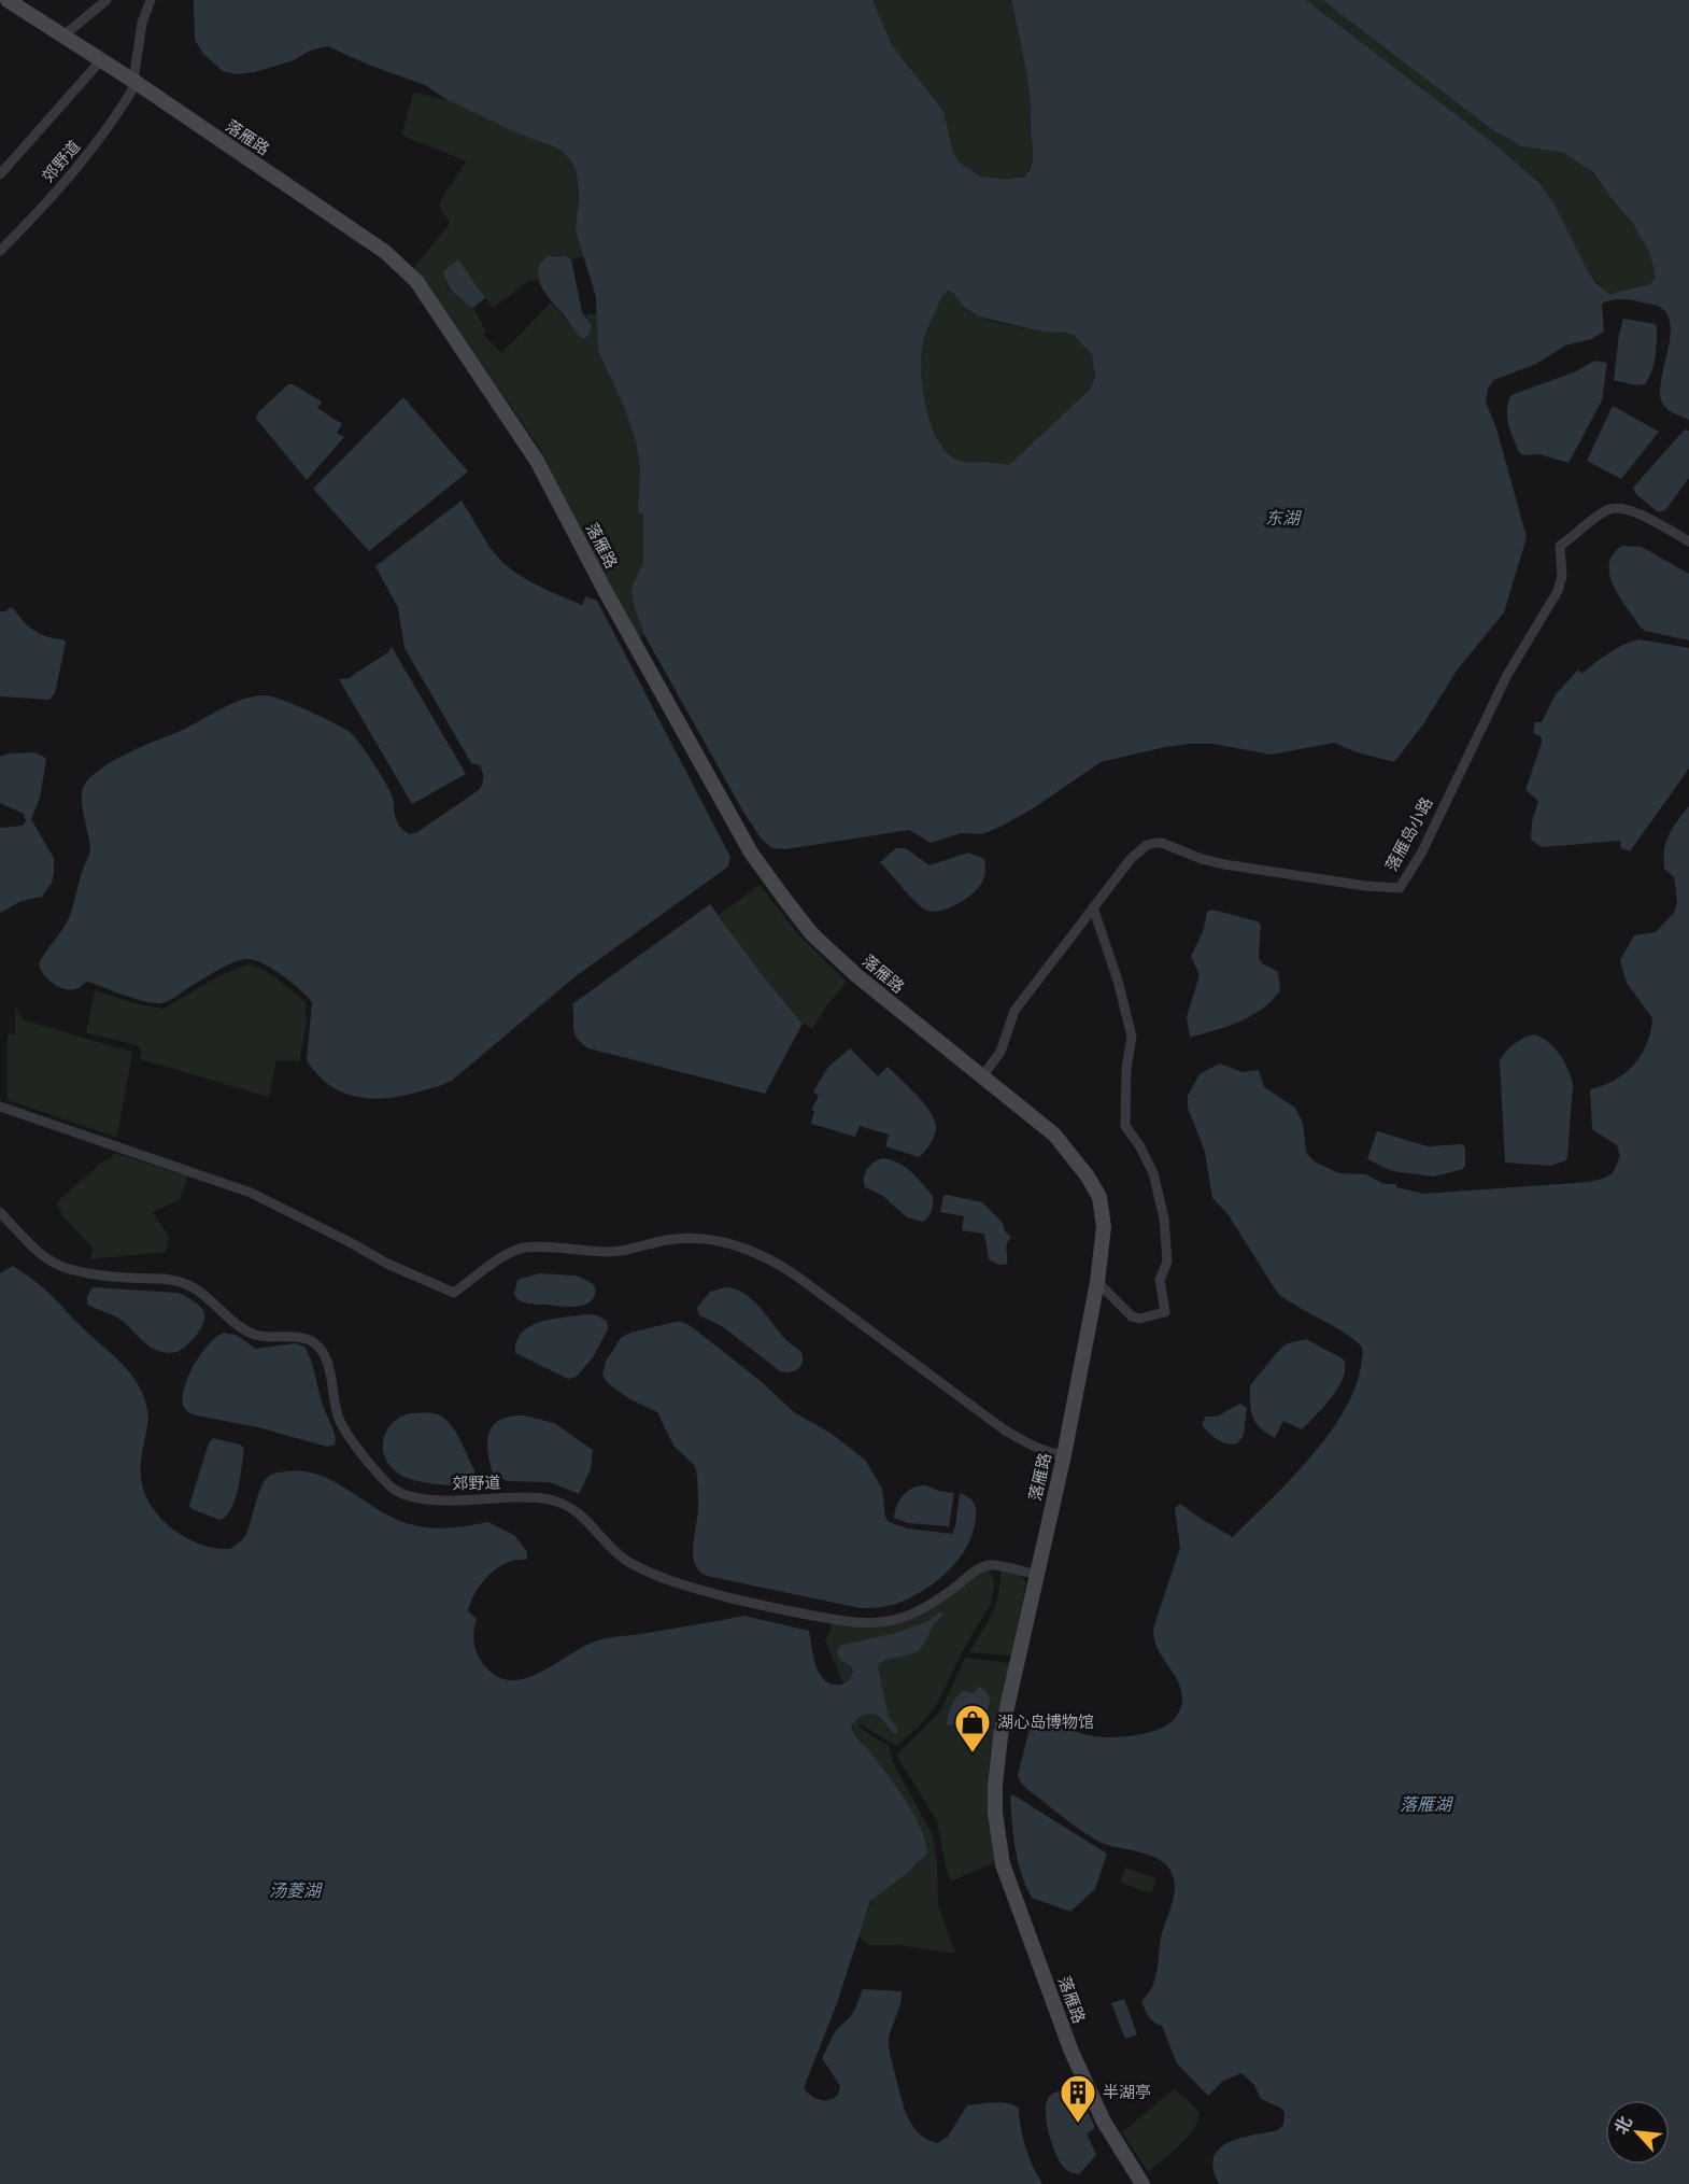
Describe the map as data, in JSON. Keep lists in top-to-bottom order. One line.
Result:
{"streets":{"street":["落雁路","郊野道","落雁岛小路"]},"crossings":[["落雁路","郊野道"],["落雁路","落雁岛小路"]],"water":["东湖","落雁湖","汤菱湖"],"places":{"shop":["湖心岛博物馆"],"building":["半湖亭"]},"north":"top left"}
